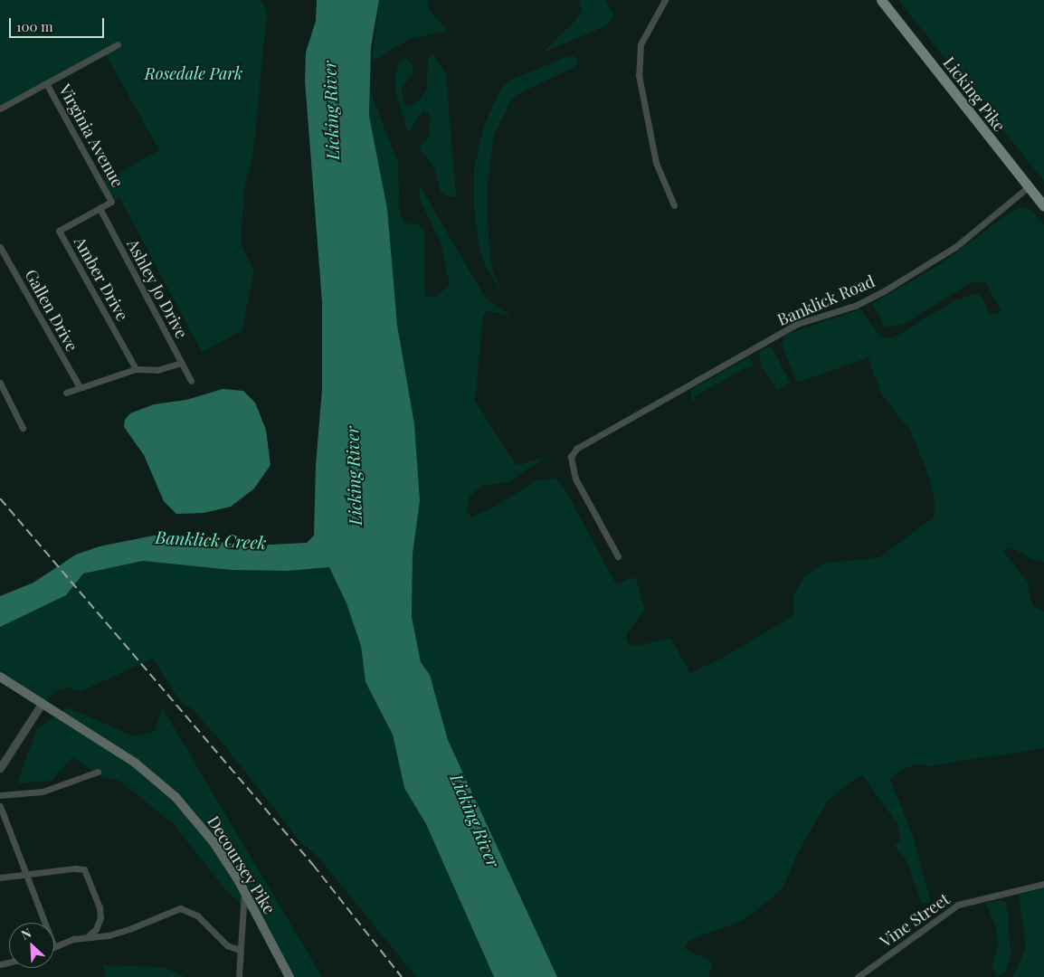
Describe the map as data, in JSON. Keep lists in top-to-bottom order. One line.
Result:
{"streets":{"main road":["Licking Pike","Decoursey Pike"],"street":["Virginia Avenue","Amber Drive","Ashley Jo Drive","Banklick Road","Gallen Drive","Vine Street"]},"crossings":[["Licking Pike","Banklick Road"],["Virginia Avenue","Amber Drive"],["Amber Drive","Ashley Jo Drive"]],"water":["Licking River","Banklick Creek"],"parks":["Rosedale Park"],"scale_bar":"100 m","north":"top left"}
